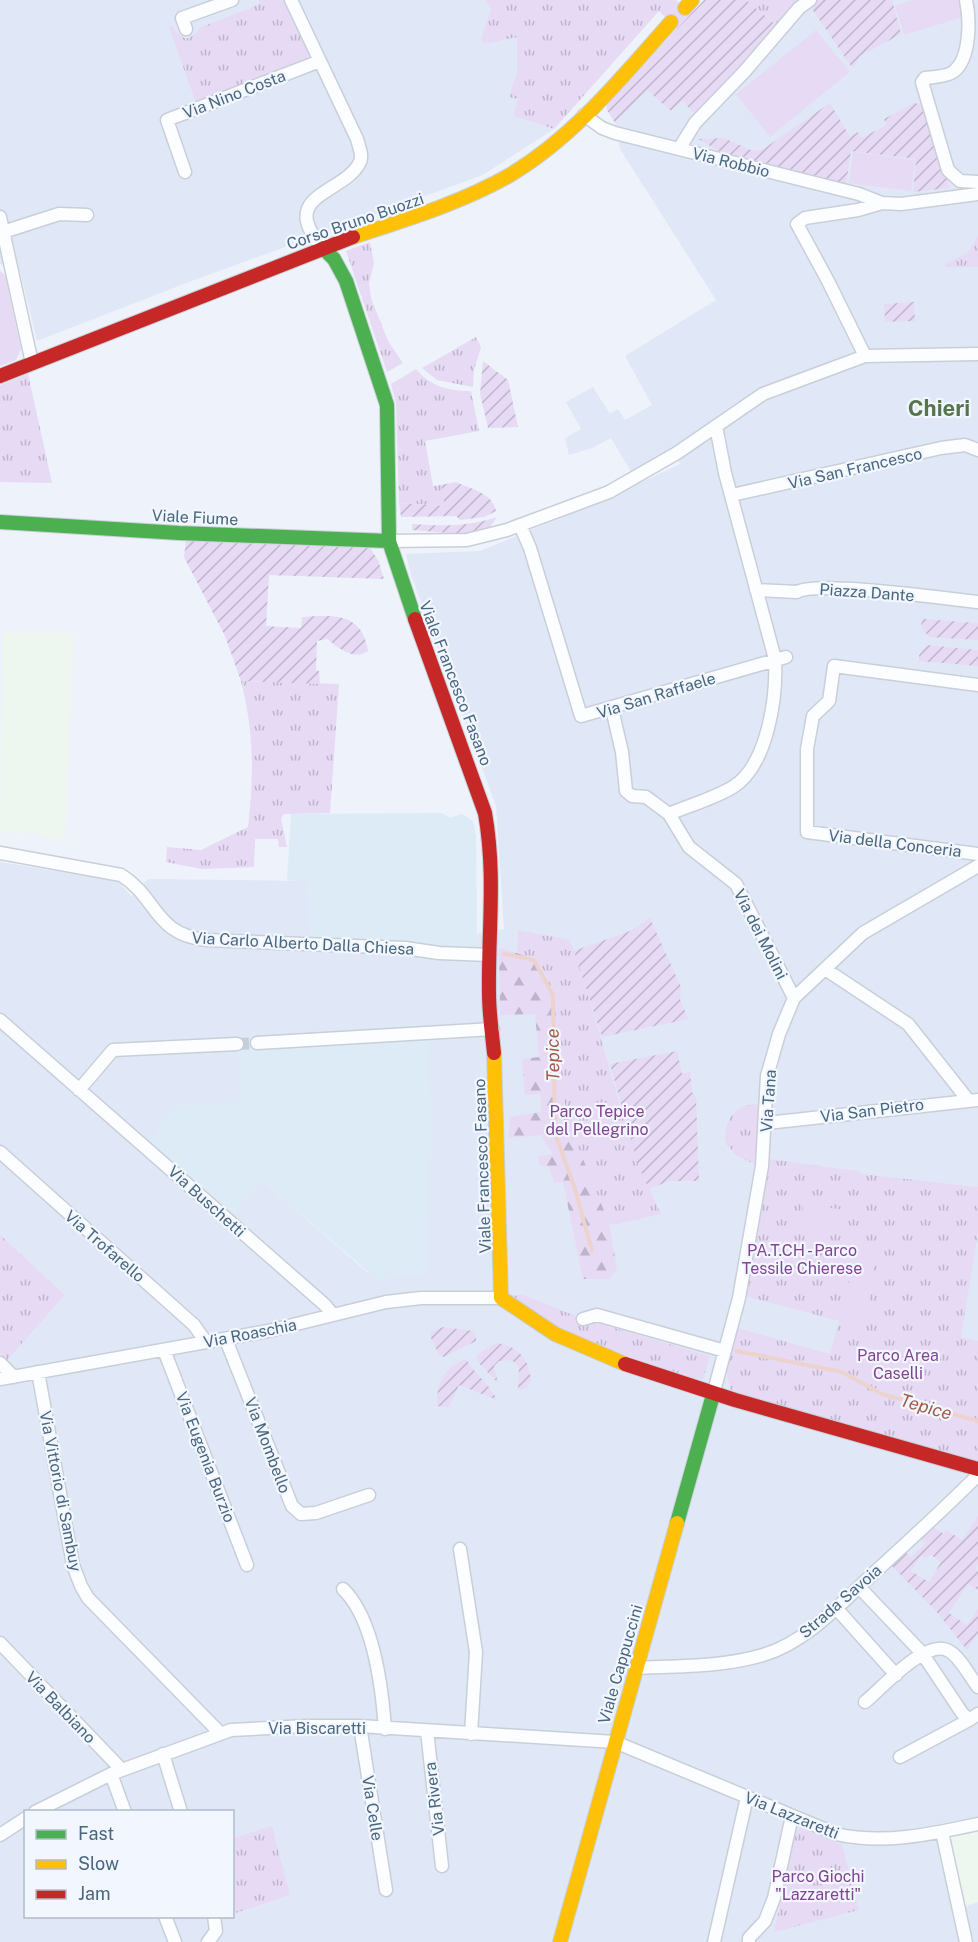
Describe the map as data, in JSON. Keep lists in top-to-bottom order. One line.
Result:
{"streets":{"street":["Via Nino Costa","Via Robbio","Corso Bruno Buozzi","Via San Francesco","Viale Fiume","Piazza Dante","Viale Francesco Fasano","Via San Raffaele","Via della Conceria","Via dei Molini","Via Carlo Alberto Dalla Chiesa","Via Tana","Via San Pietro","Via Buschetti","Via Trofarello","Via Roaschia","Via Mombello","Via Eugenia Burzio","Via Vittorio di Sambuy","Strada Savoia","Viale Cappuccini","Via Balbiano","Via Biscaretti","Via Rivera","Via Celle","Via Lazzaretti"]},"crossings":[["Via Robbio","Corso Bruno Buozzi"],["Corso Bruno Buozzi","Viale Francesco Fasano"],["Viale Fiume","Viale Francesco Fasano"],["Viale Francesco Fasano","Via Carlo Alberto Dalla Chiesa"],["Viale Francesco Fasano","Via Roaschia"],["Via San Raffaele","Via dei Molini"],["Via dei Molini","Via Tana"],["Via Tana","Via San Pietro"],["Via Tana","Viale Cappuccini"],["Via Buschetti","Via Roaschia"],["Via Trofarello","Via Roaschia"],["Via Roaschia","Via Mombello"],["Via Roaschia","Via Eugenia Burzio"],["Via Roaschia","Via Vittorio di Sambuy"],["Via Vittorio di Sambuy","Via Biscaretti"],["Strada Savoia","Viale Cappuccini"],["Viale Cappuccini","Via Biscaretti"],["Viale Cappuccini","Via Lazzaretti"],["Via Balbiano","Via Biscaretti"],["Via Biscaretti","Via Rivera"],["Via Biscaretti","Via Celle"],["Via Biscaretti","Via Lazzaretti"]],"districts":["Chieri"],"water":["Tepice"],"parks":["Parco Tepice del Pellegrino","PA.T.CH - Parco Tessile Chierese","Parco Area Caselli","Parco Giochi \"Lazzaretti\""],"legend":["Fast","Slow","Jam"]}
